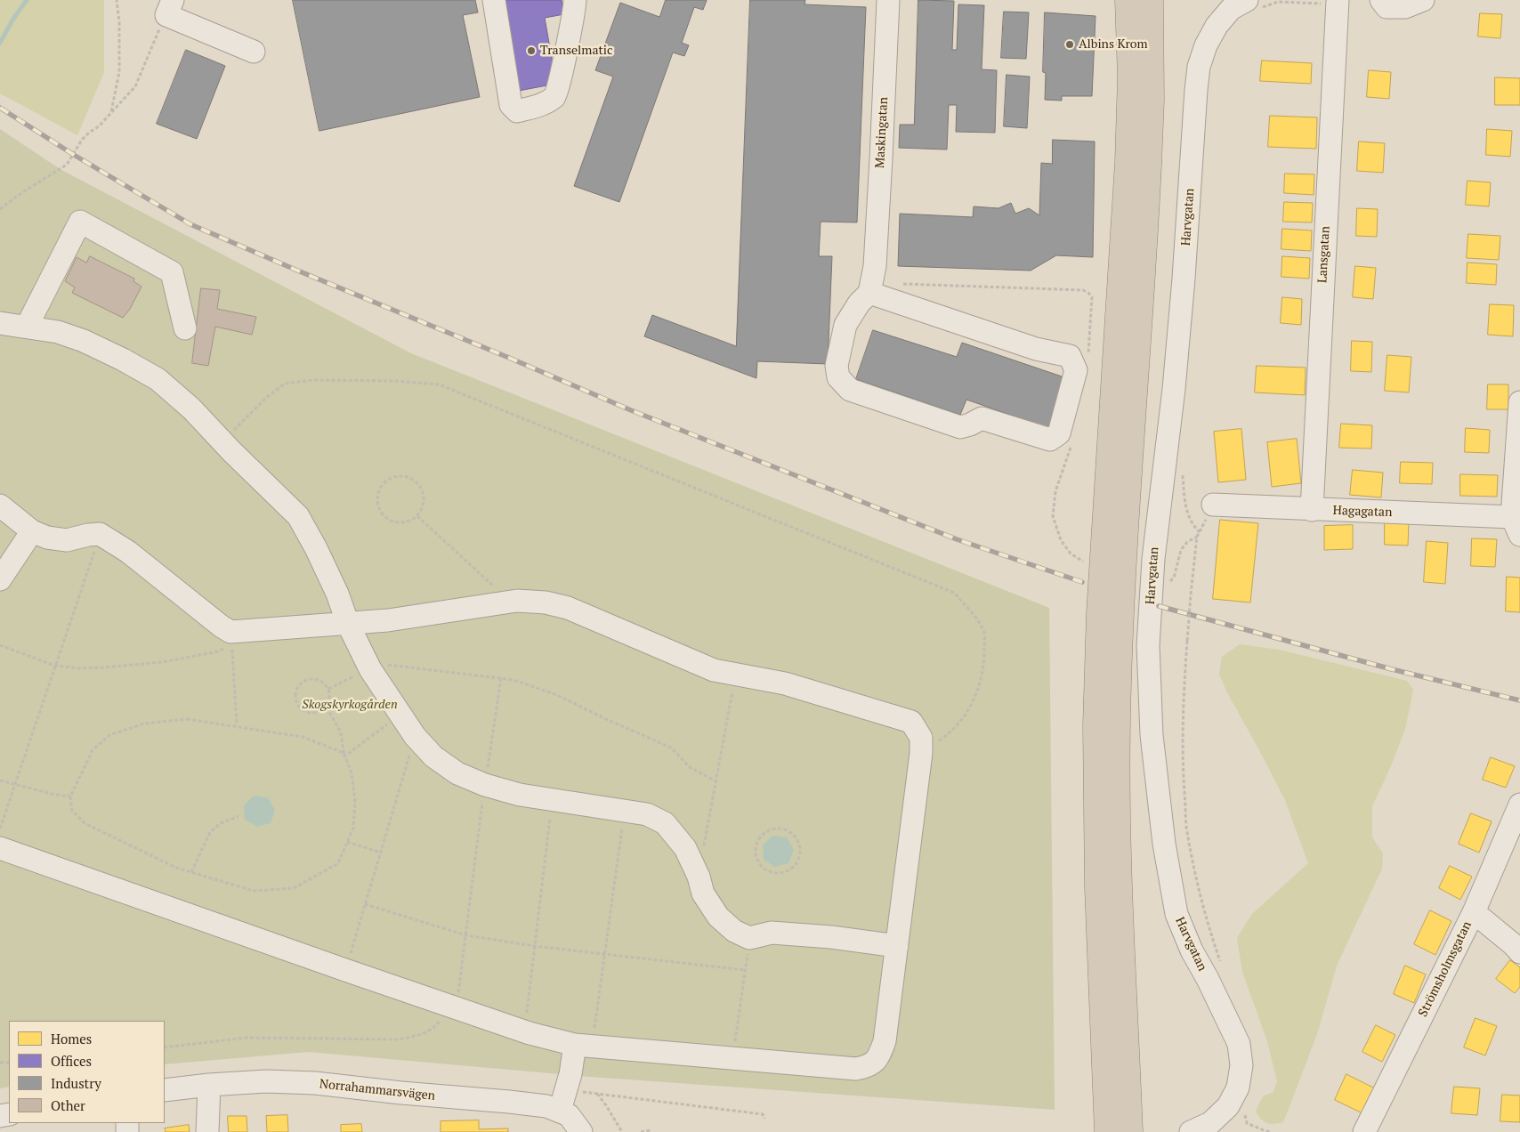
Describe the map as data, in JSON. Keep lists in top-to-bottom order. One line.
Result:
{"streets":{"street":["Maskingatan","Harvgatan","Lansgatan","Hagagatan","Strömsholmsgatan","Norrahammarsvägen"]},"crossings":[["Lansgatan","Hagagatan"]],"parks":["Skogskyrkogården"],"places":["Albins Krom","Transelmatic"],"legend":["Homes","Offices","Industry","Other"]}
